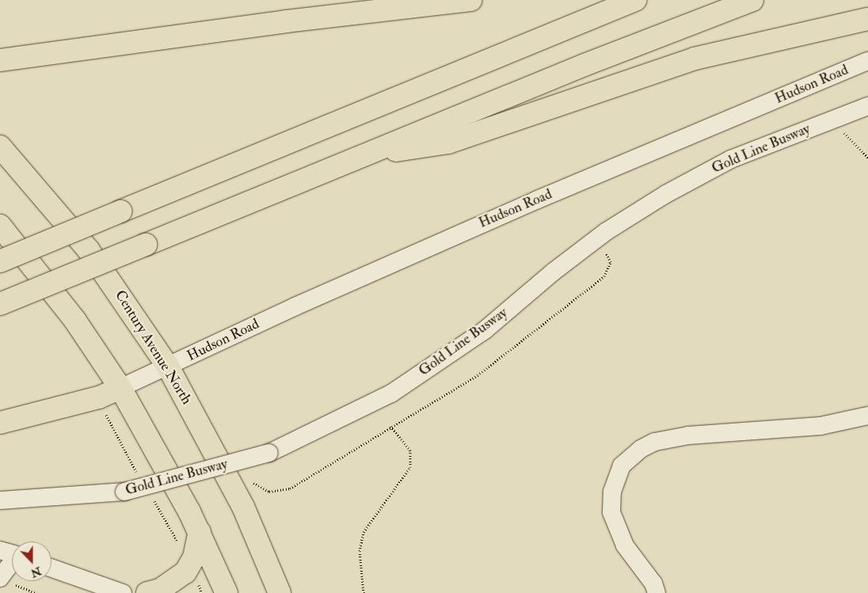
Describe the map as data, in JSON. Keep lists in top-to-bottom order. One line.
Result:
{"streets":{"main road":["Century Avenue North"],"street":["Hudson Road","Gold Line Busway"]},"crossings":[["Hudson Road","Century Avenue North"]],"north":"bottom"}
